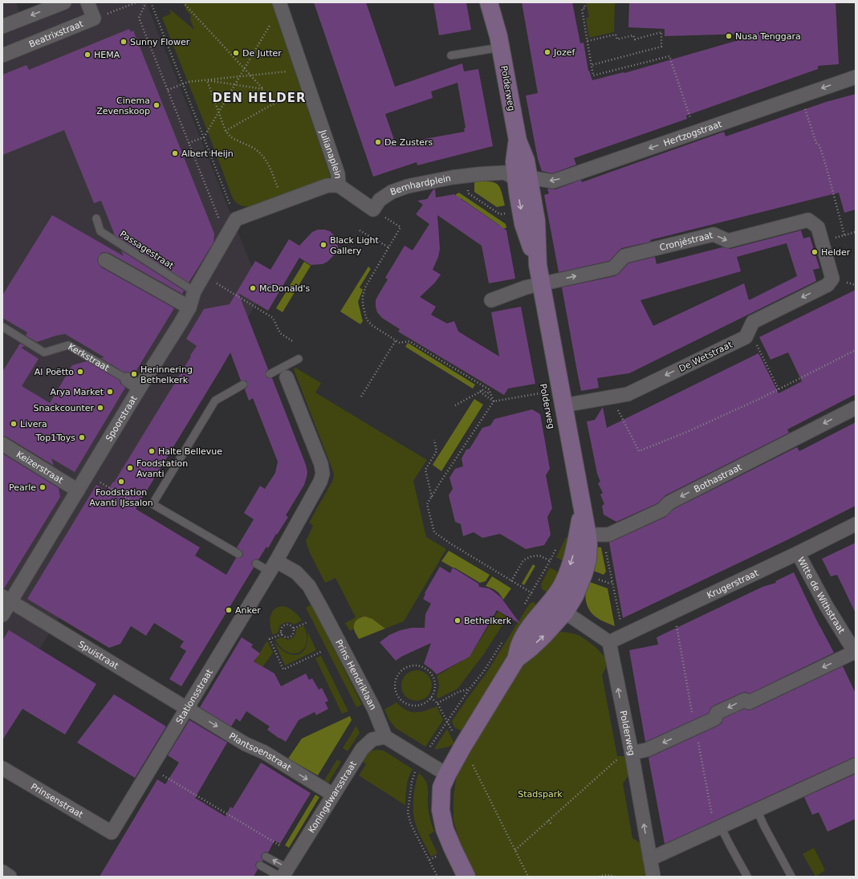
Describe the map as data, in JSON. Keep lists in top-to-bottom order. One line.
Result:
{"streets":{"main road":["Polderweg"],"street":["Beatrixstraat","Hertzogstraat","Julianaplein","Bernhardplein","Cronjéstraat","De Wetstraat","Kerkstraat","Spoorstraat","Keizerstraat","Bothastraat","Krugerstraat","Witte de Withstraat","Spuistraat","Prins Hendriklaan","Stationsstraat","Plantsoenstraat","Koningdwarsstraat","Prinsenstraat"],"lane":["Passagestraat"]},"crossings":[["Polderweg","Hertzogstraat"],["Polderweg","Bernhardplein"],["Polderweg","Cronjéstraat"],["Polderweg","De Wetstraat"],["Polderweg","Bothastraat"],["Polderweg","Krugerstraat"],["Hertzogstraat","Bernhardplein"],["Julianaplein","Spoorstraat"],["Cronjéstraat","De Wetstraat"],["Passagestraat","Spoorstraat"],["Kerkstraat","Spoorstraat"],["Spoorstraat","Keizerstraat"],["Spoorstraat","Spuistraat"],["Krugerstraat","Witte de Withstraat"],["Spuistraat","Stationsstraat"],["Spuistraat","Plantsoenstraat"],["Prins Hendriklaan","Stationsstraat"],["Prins Hendriklaan","Koningdwarsstraat"],["Stationsstraat","Plantsoenstraat"],["Stationsstraat","Prinsenstraat"],["Plantsoenstraat","Koningdwarsstraat"]],"one_way":["Hertzogstraat","Cronjéstraat","De Wetstraat","Bothastraat","Plantsoenstraat"],"districts":["DEN HELDER"],"parks":["Stadspark"],"places":["Nusa Tenggara","Sunny Flower","Jozef","De Jutter","HEMA","Cinema Zevenskoop","De Zusters","Albert Heijn","Black Light Gallery","Helder","McDonald's","Al Poëtto","Herinnering Bethelkerk","Arya Market","Snackcounter","Livera","Top1Toys","Halte Bellevue","Foodstation Avanti","Foodstation Avanti IJssalon","Pearle","Anker","Bethelkerk"]}
